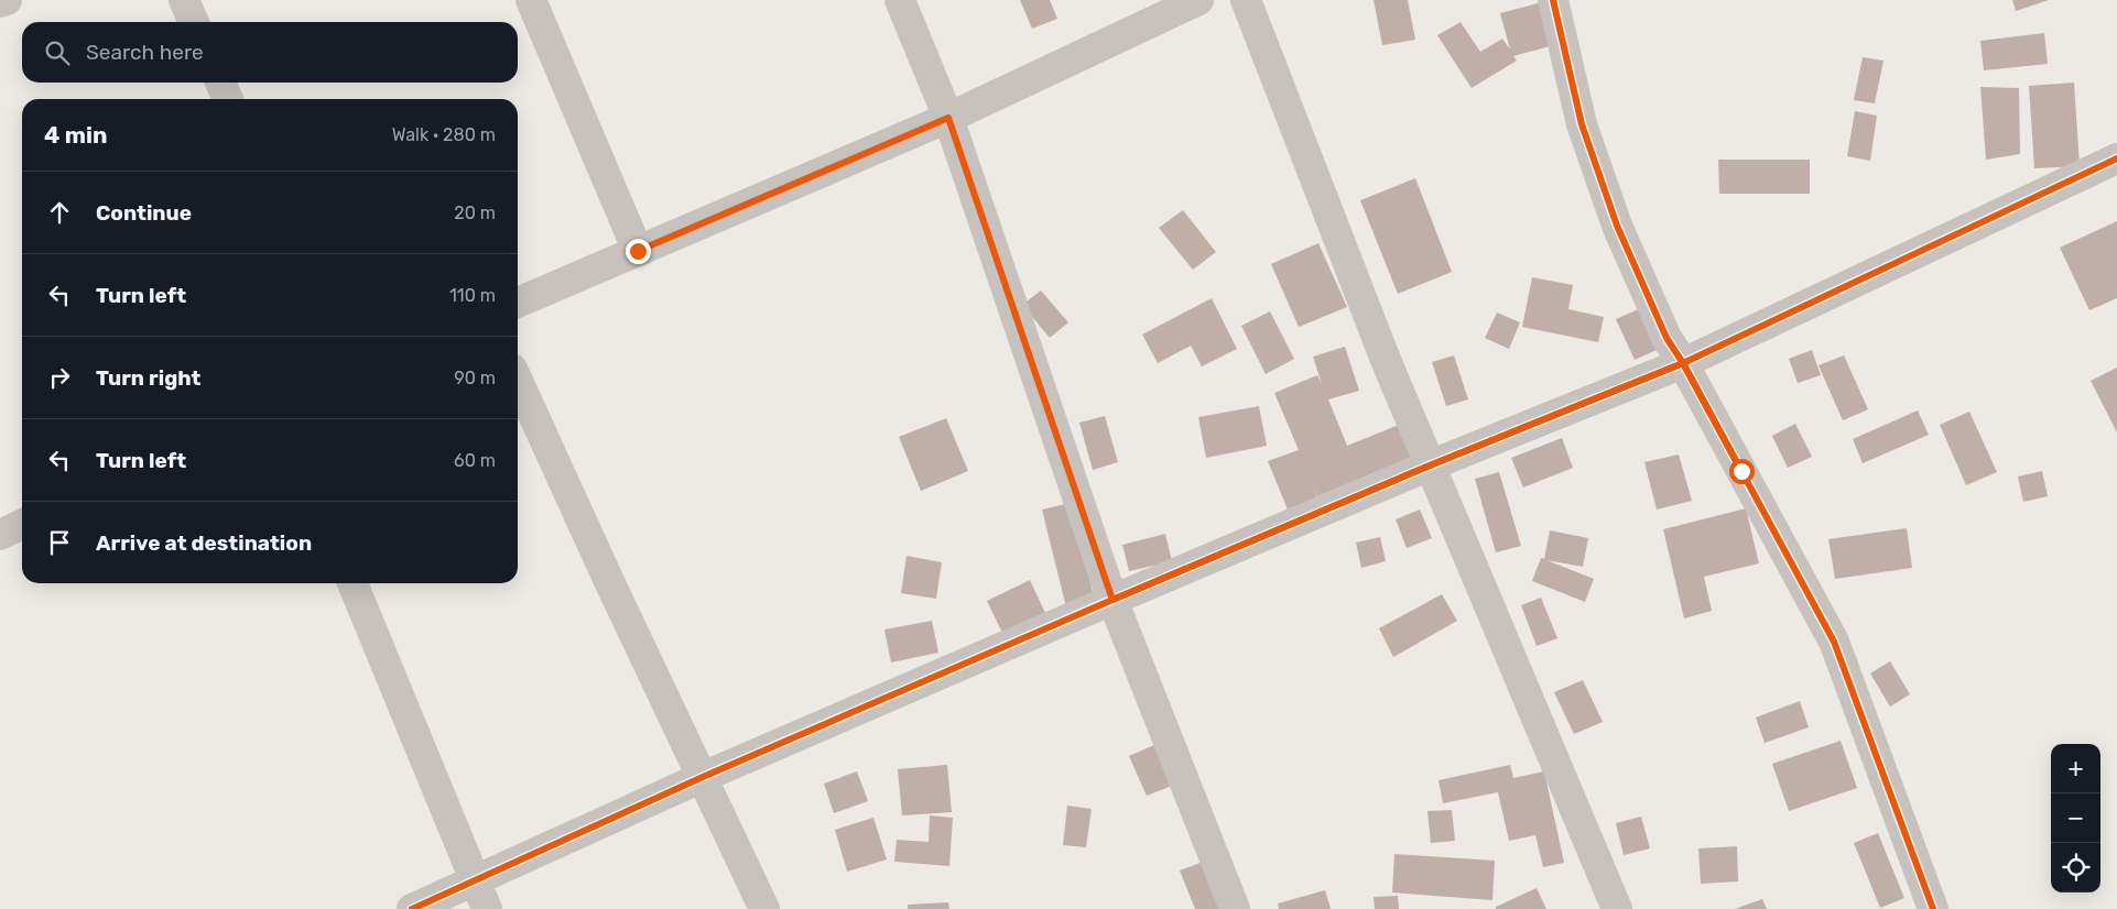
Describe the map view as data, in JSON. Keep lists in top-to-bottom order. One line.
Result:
{"page":{"search":"Search here","heading":["4 min","Walk · 280 m"],"list":[["Continue","20 m"],["Turn left","110 m"],["Turn right","90 m"],["Turn left","60 m"],"Arrive at destination"],"map_buttons":["+","−"]}}
